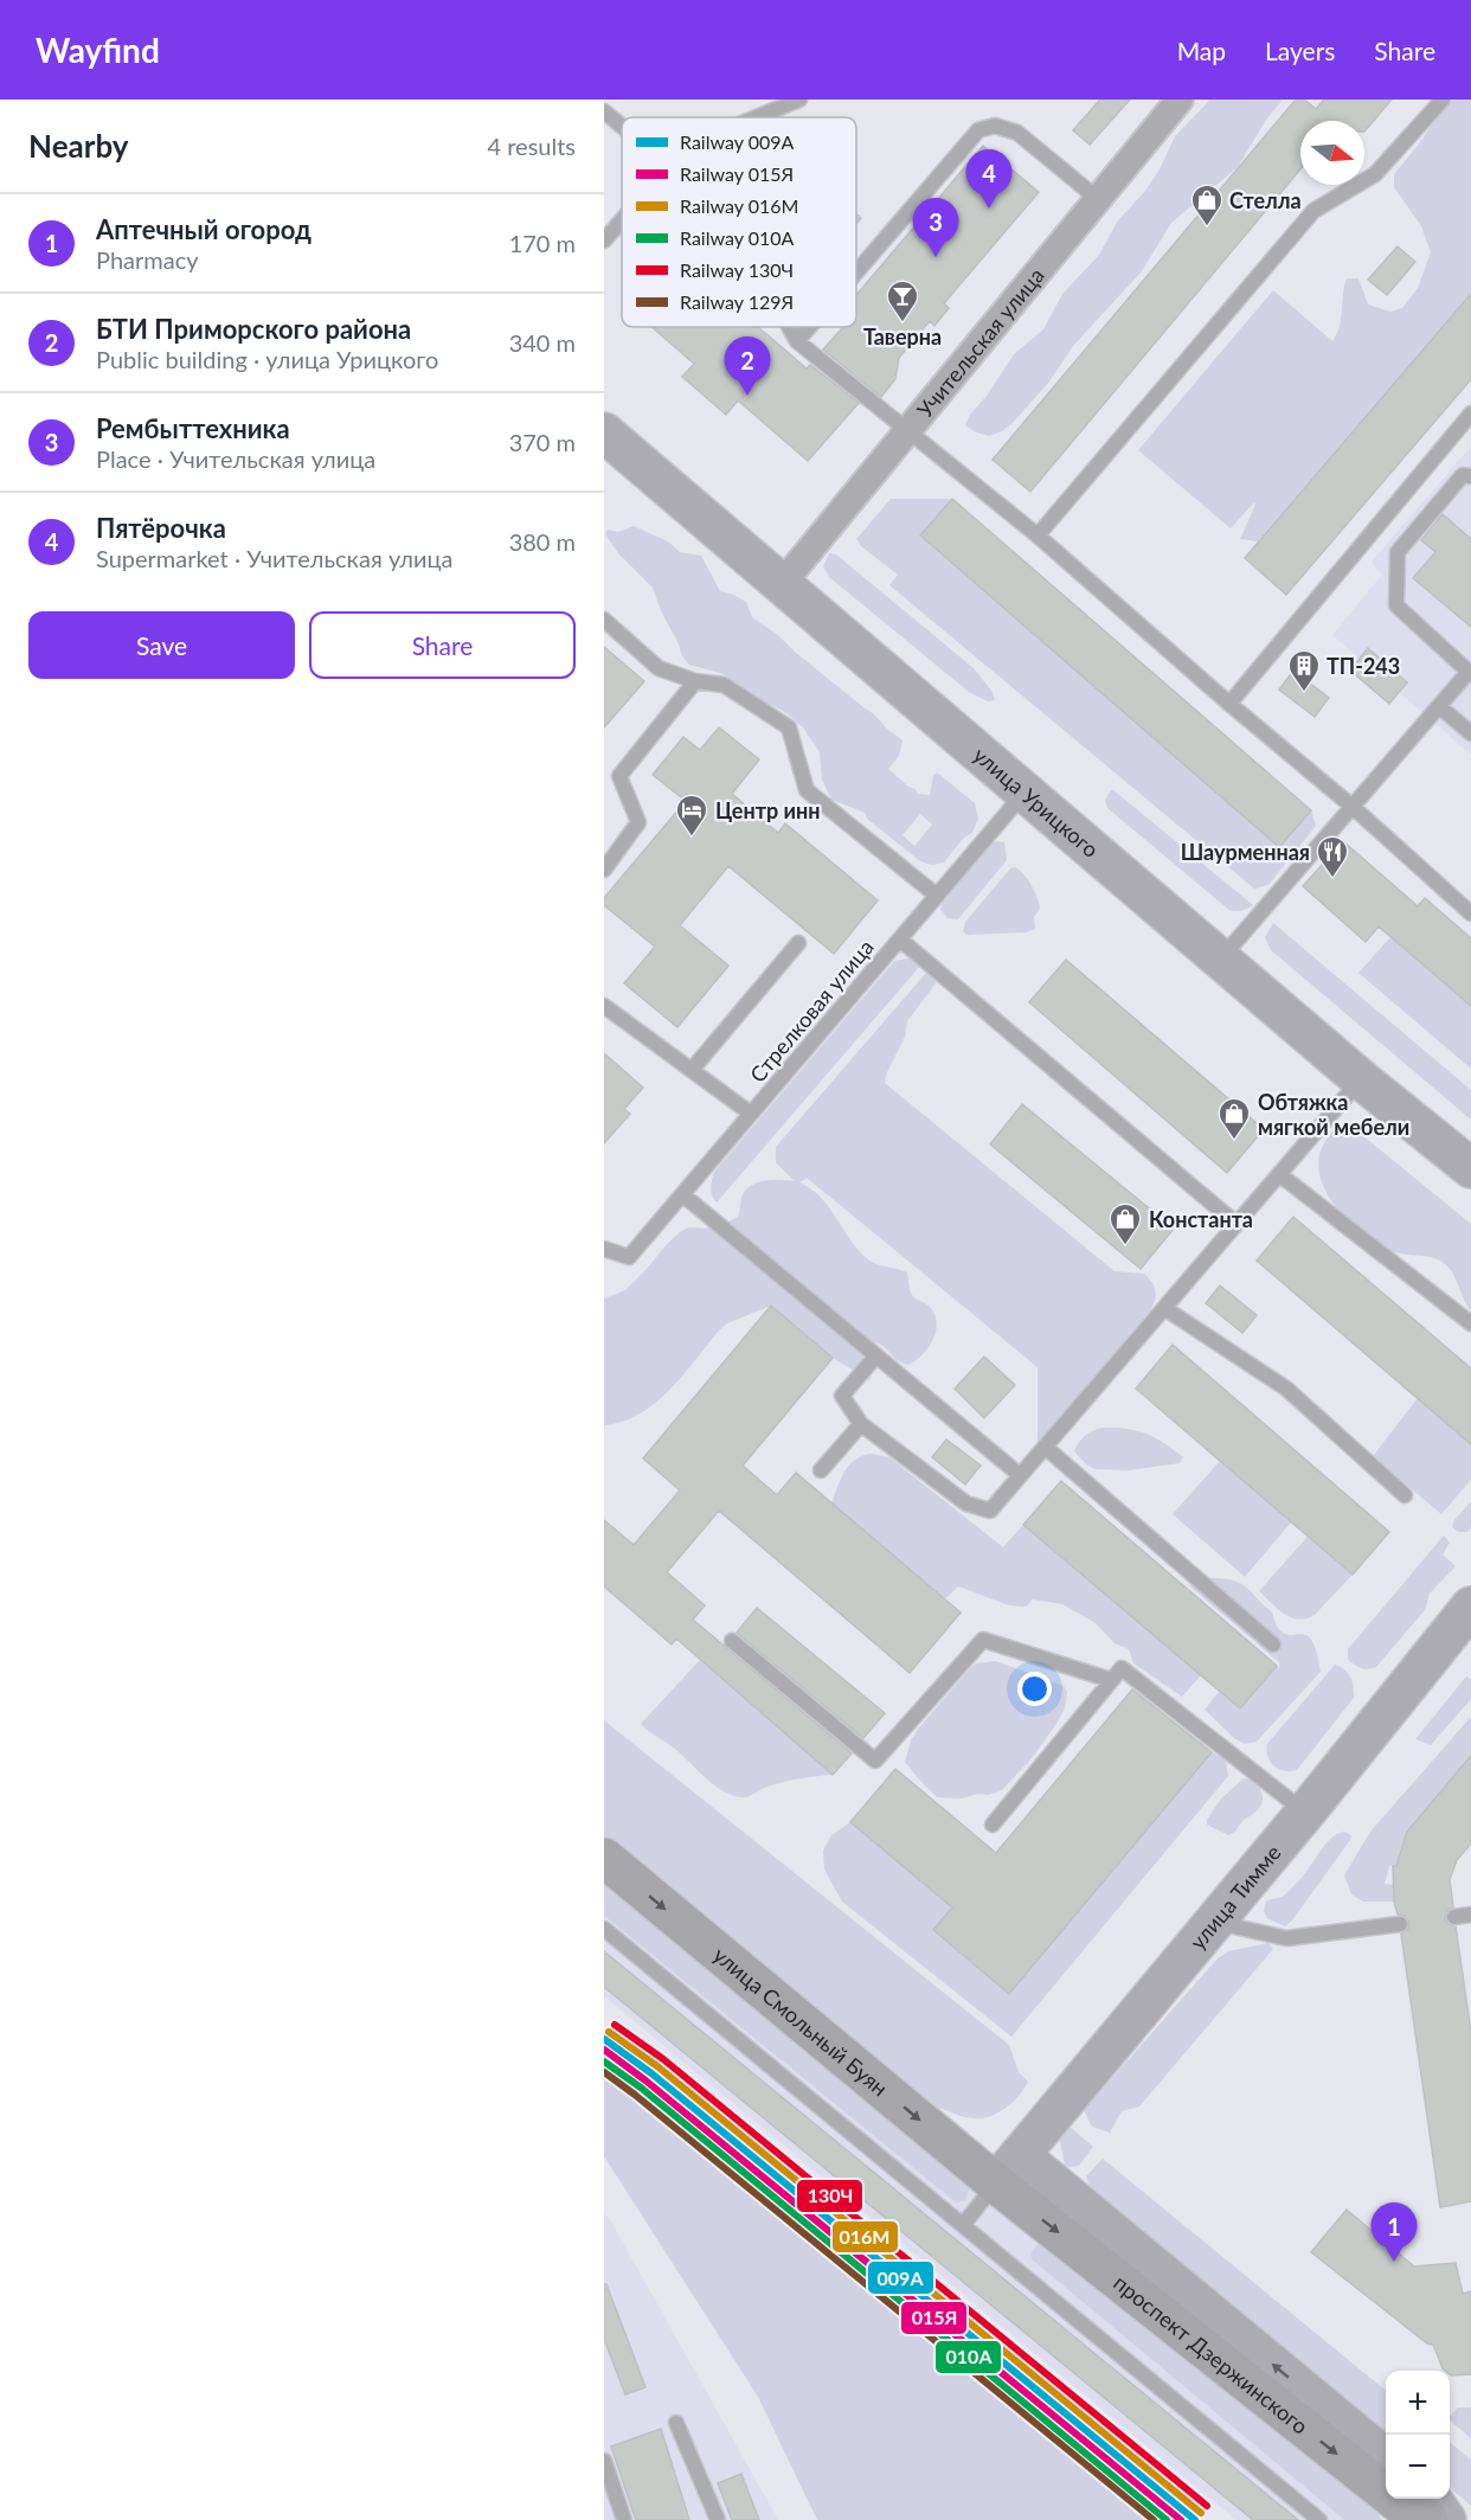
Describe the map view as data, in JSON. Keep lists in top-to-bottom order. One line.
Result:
{"streets":{"main road":["улица Урицкого","улица Тимме","улица Смольный Буян","проспект Дзержинского"],"street":["Учительская улица"],"lane":["Стрелковая улица"]},"crossings":[["Учительская улица","улица Урицкого"],["улица Урицкого","Стрелковая улица"],["улица Тимме","улица Смольный Буян"],["улица Тимме","проспект Дзержинского"],["улица Смольный Буян","проспект Дзержинского"]],"one_way":["улица Смольный Буян"],"places":{"shop":["Стелла","Обтяжка мягкой мебели","Константа"],"bar":["Таверна"],"building":["ТП-243"],"hotel":["Центр инн"],"restaurant":["Шаурменная"]},"lines":["rail line 130Ч","rail line 016М","rail line 009А","rail line 015Я","rail line 010А","rail line 129Я"],"legend":["Railway 009А","Railway 015Я","Railway 016М","Railway 010А","Railway 130Ч","Railway 129Я"],"north":"right","page":{"header":"Wayfind","nav":["Map","Layers","Share"],"heading":["Nearby","4 results"],"pins":["4","3","2","1"],"list":[{"mark":"1","name":"Аптечный огород","note":"Pharmacy","value":"170 m"},{"mark":"2","name":"БТИ Приморского района","note":"Public building · улица Урицкого","value":"340 m"},{"mark":"3","name":"Рембыттехника","note":"Place · Учительская улица","value":"370 m"},{"mark":"4","name":"Пятёрочка","note":"Supermarket · Учительская улица","value":"380 m"}],"buttons":["Save","Share"],"map_buttons":["+","−"]}}
